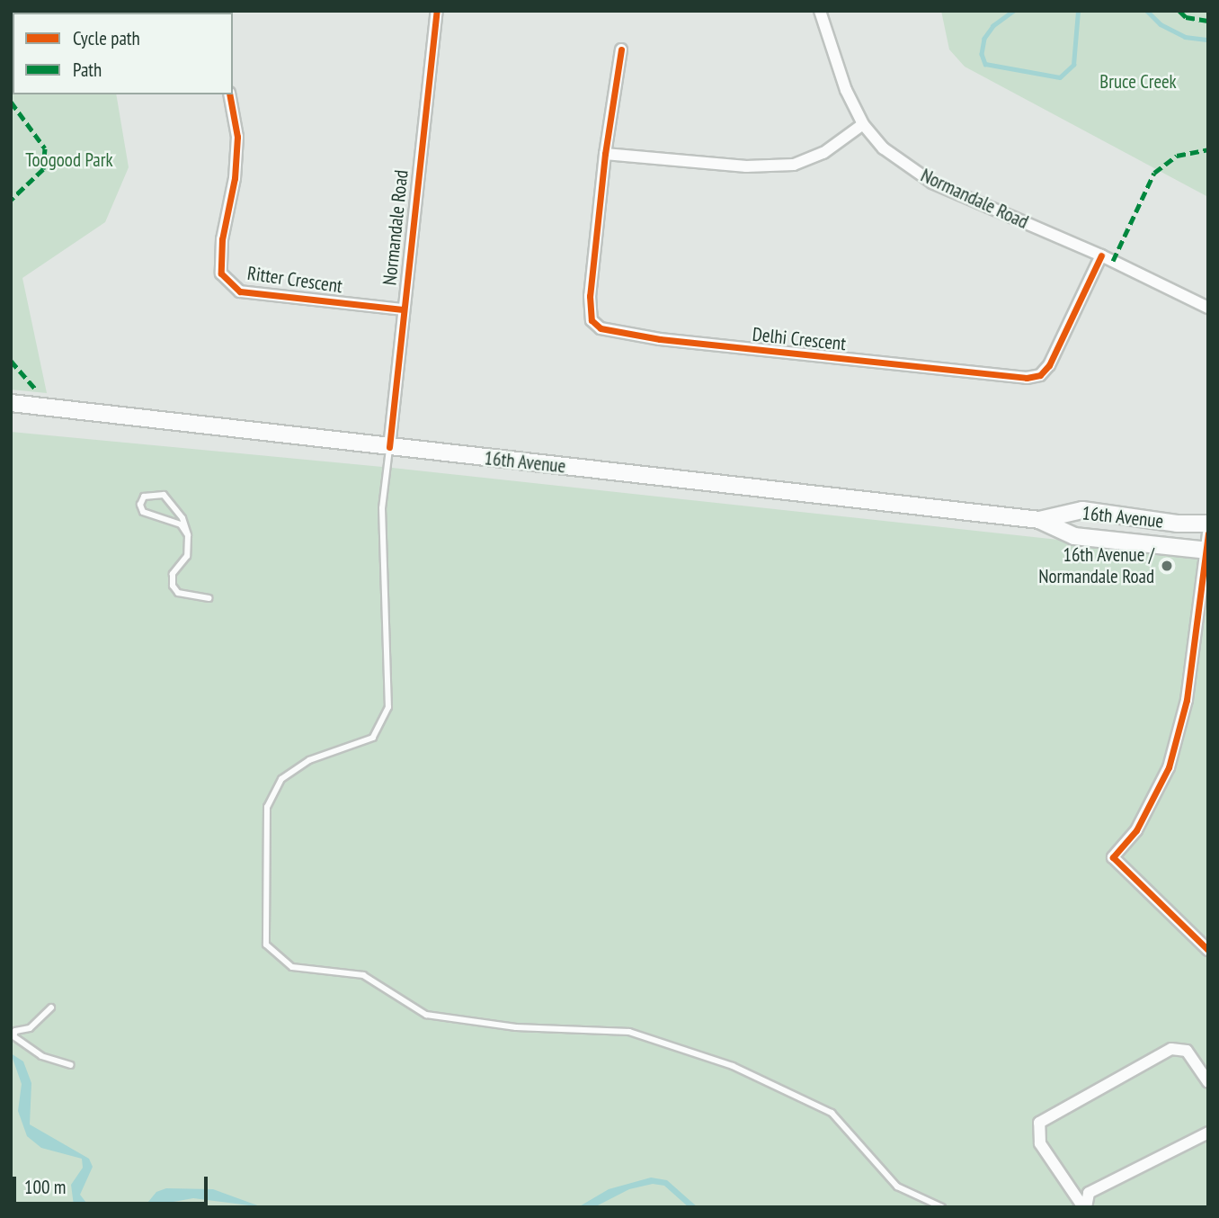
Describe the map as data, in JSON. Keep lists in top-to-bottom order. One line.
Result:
{"streets":{"main road":["16th Avenue"],"street":["Normandale Road","Ritter Crescent","Delhi Crescent"]},"crossings":[["Normandale Road","Ritter Crescent"],["Normandale Road","Delhi Crescent"],["Normandale Road","16th Avenue"]],"parks":["Bruce Creek","Toogood Park"],"places":["16th Avenue / Normandale Road"],"legend":["Cycle path","Path"],"scale_bar":"100 m"}
